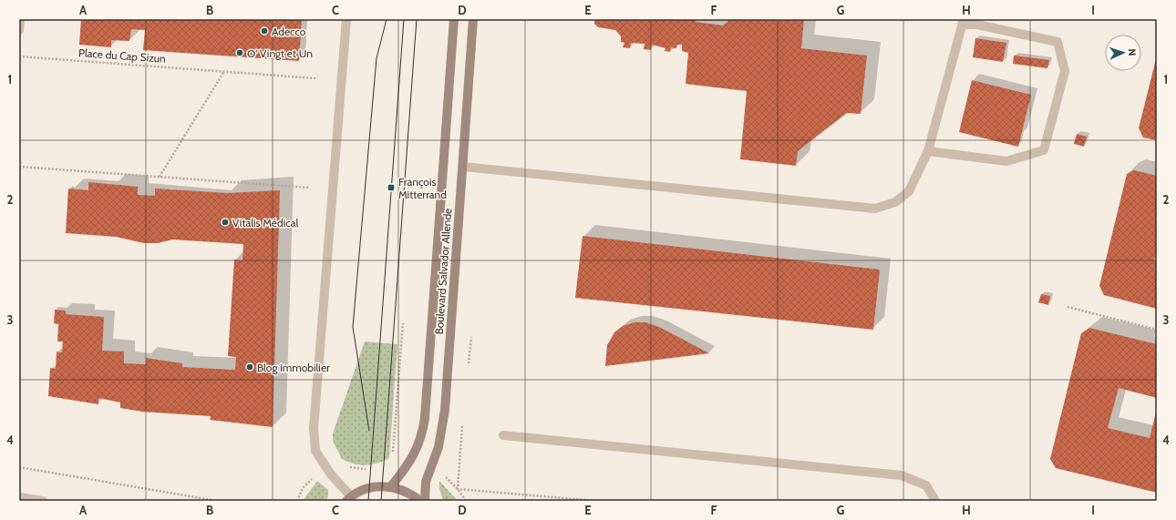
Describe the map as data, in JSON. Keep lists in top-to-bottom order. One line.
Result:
{"streets":{"street":["Boulevard Salvador Allende"],"path":["Place du Cap Sizun"]},"places":{"other":["Adecco","O' Vingt et Un","Vitalis Médical","Blog immobilier"],"transit":["François Mitterrand"]},"north":"right","grid":{"columns":["A","B","C","D","E","F","G","H","I"],"rows":["1","2","3","4"]}}
